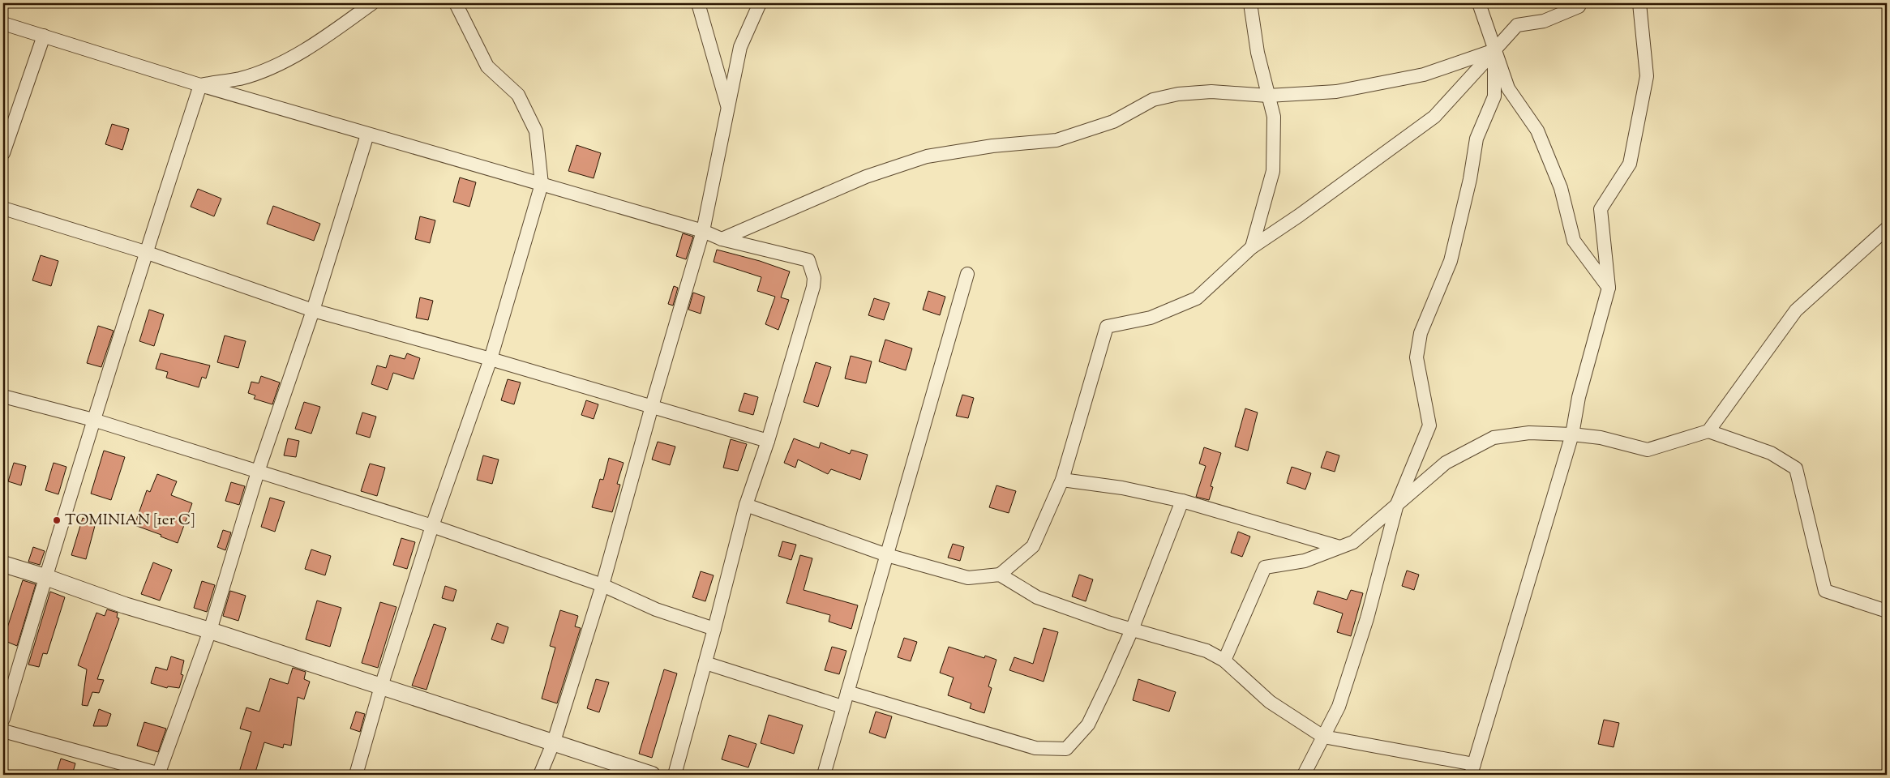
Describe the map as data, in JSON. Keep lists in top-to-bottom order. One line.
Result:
{"places":["TOMINIAN [1er C]"]}
